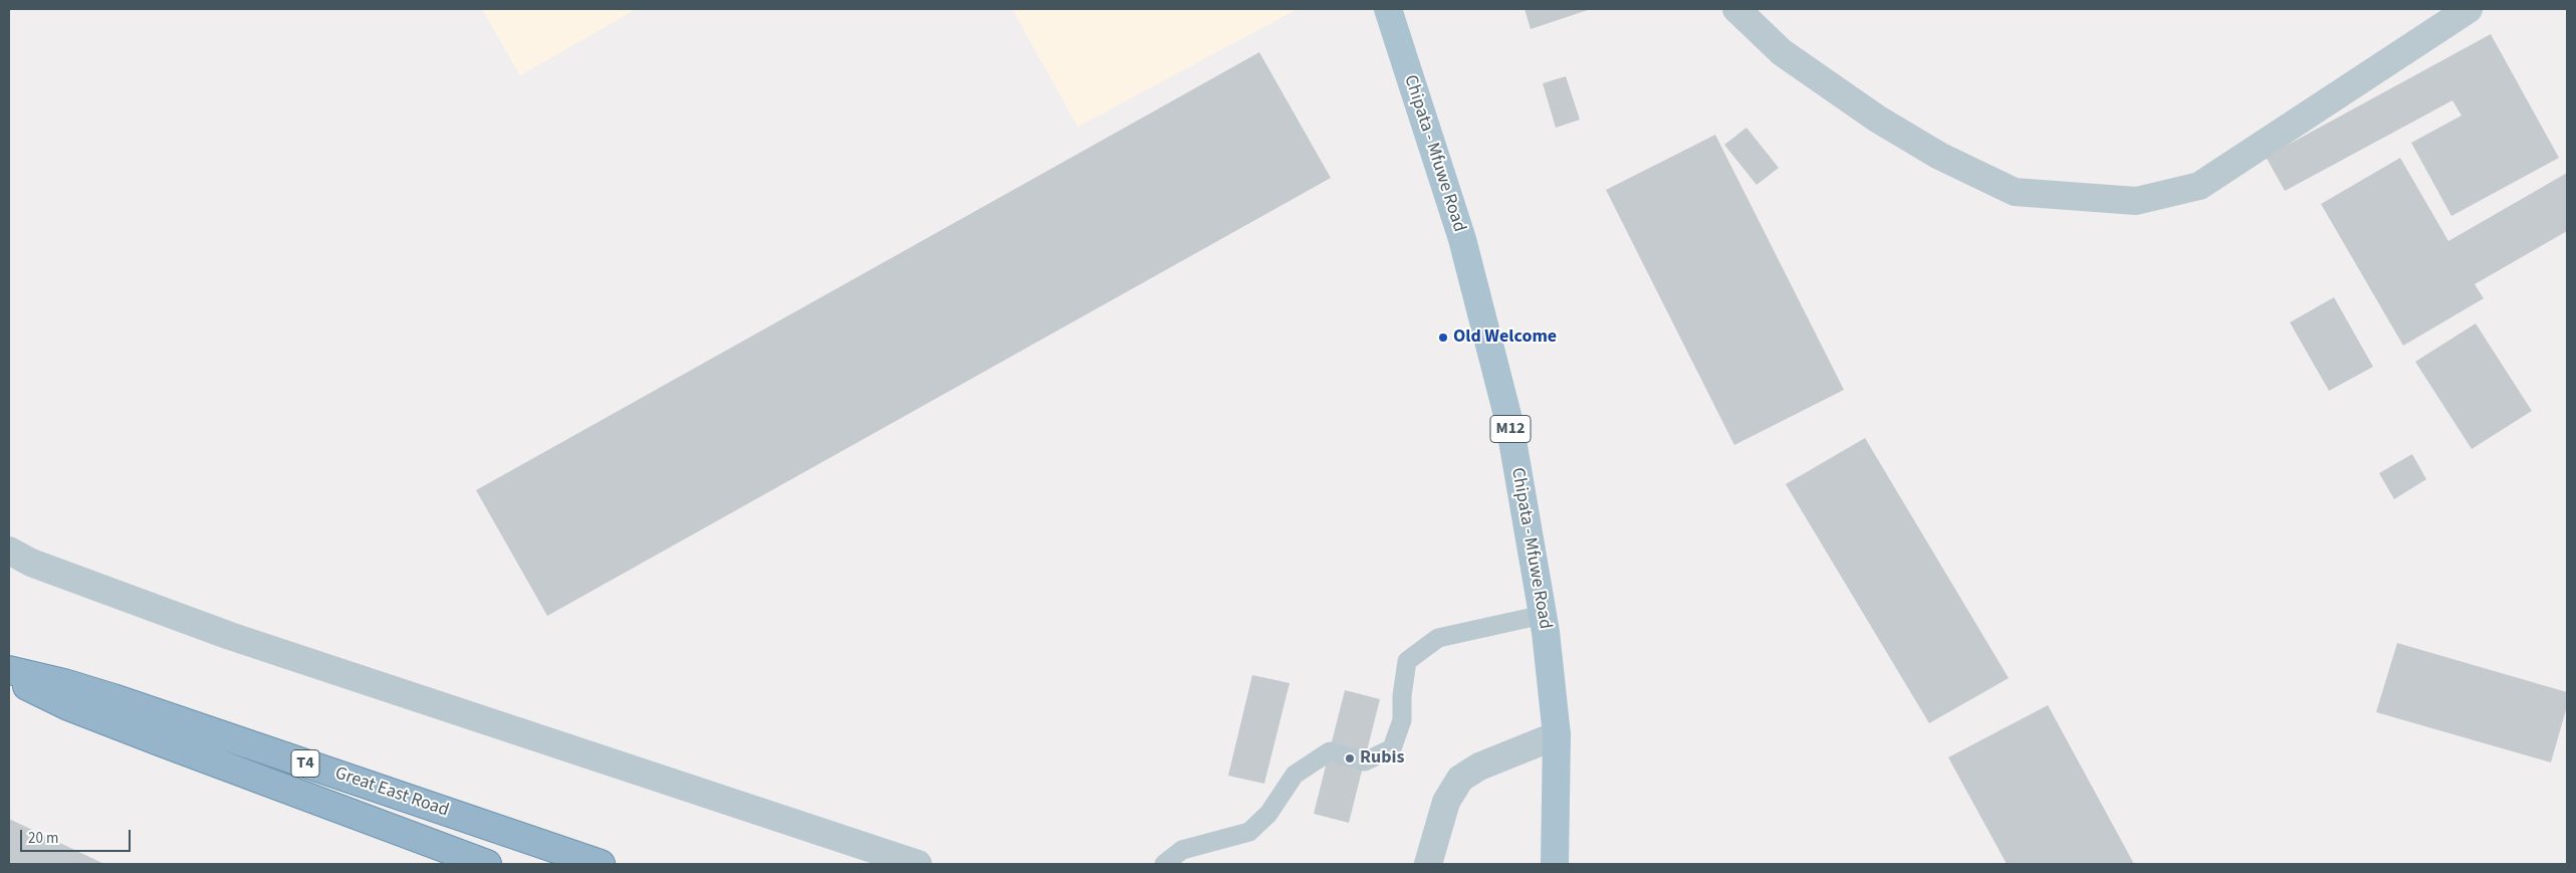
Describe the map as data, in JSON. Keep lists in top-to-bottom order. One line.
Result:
{"streets":{"highway":["T4","Great East Road"],"main road":["Chipata - Mfuwe Road","M12"]},"places":["Old Welcome","Rubis"],"scale_bar":"20 m"}
